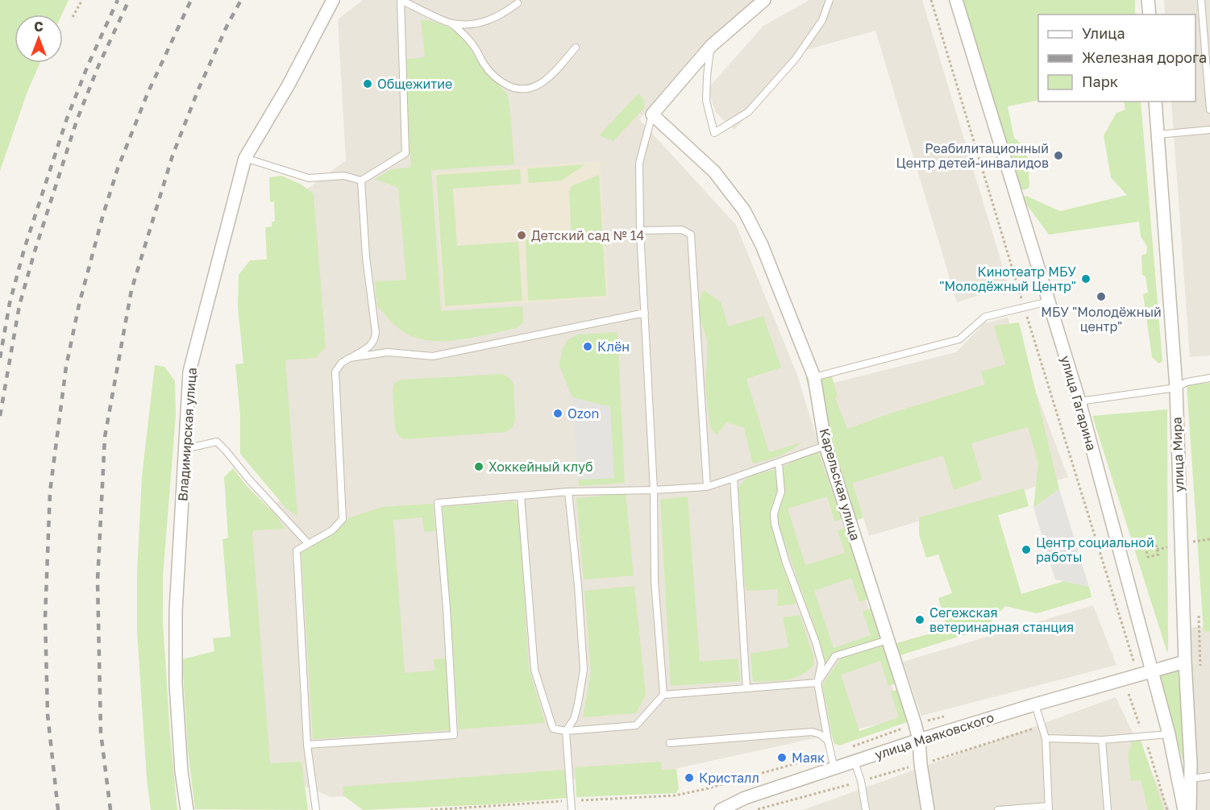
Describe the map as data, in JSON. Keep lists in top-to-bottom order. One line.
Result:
{"streets":{"street":["улица Гагарина","Владимирская улица","улица Мира","Карельская улица","улица Маяковского"]},"crossings":[["улица Гагарина","улица Маяковского"],["улица Мира","улица Маяковского"],["Карельская улица","улица Маяковского"]],"places":["Общежитие","Реабилитационный Центр детей-инвалидов","Детский сад № 14","Кинотеатр МБУ \"Молодёжный Центр\"","МБУ \"Молодёжный центр\"","Клён","Ozon","Хоккейный клуб","Центр социальной работы","Сегежская ветеринарная станция","Маяк","Кристалл"],"legend":["Улица","Железная дорога","Парк"],"north":"top"}
